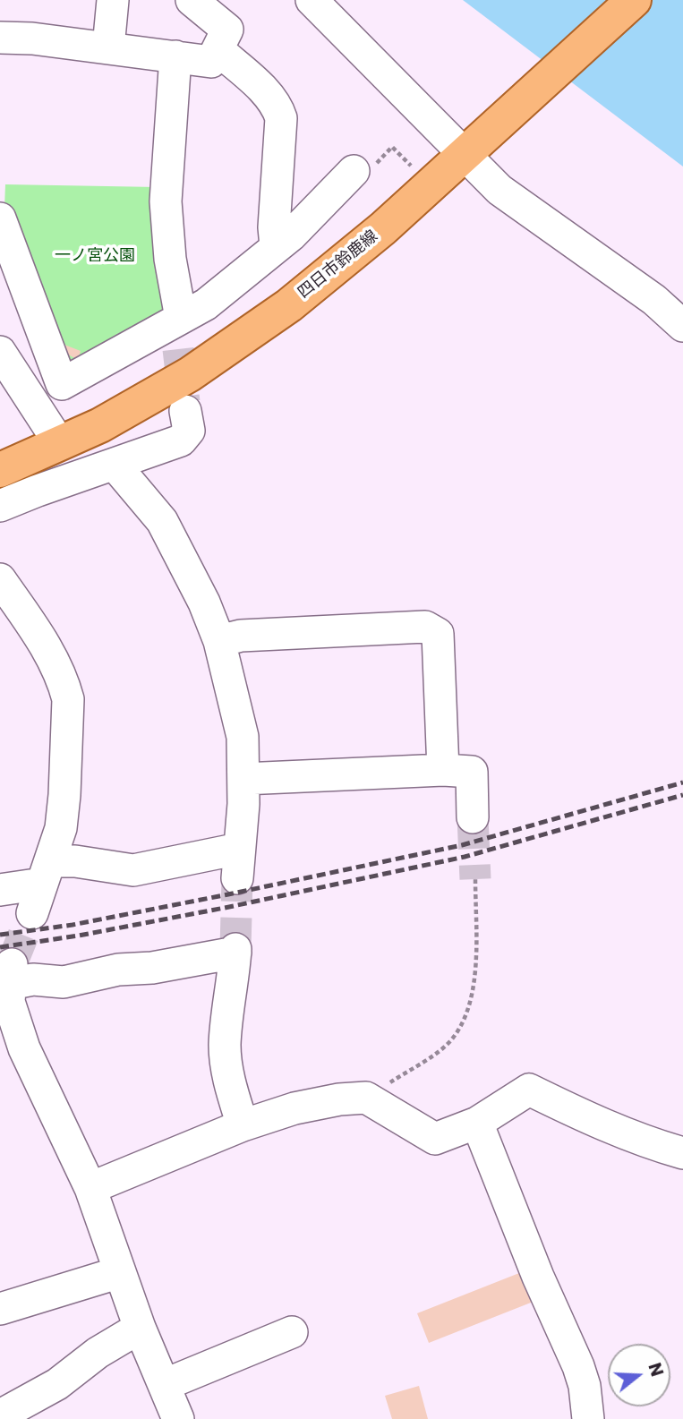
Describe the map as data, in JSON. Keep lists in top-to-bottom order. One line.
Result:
{"streets":{"main road":["四日市鈴鹿線"]},"parks":["一ノ宮公園"],"north":"right"}
